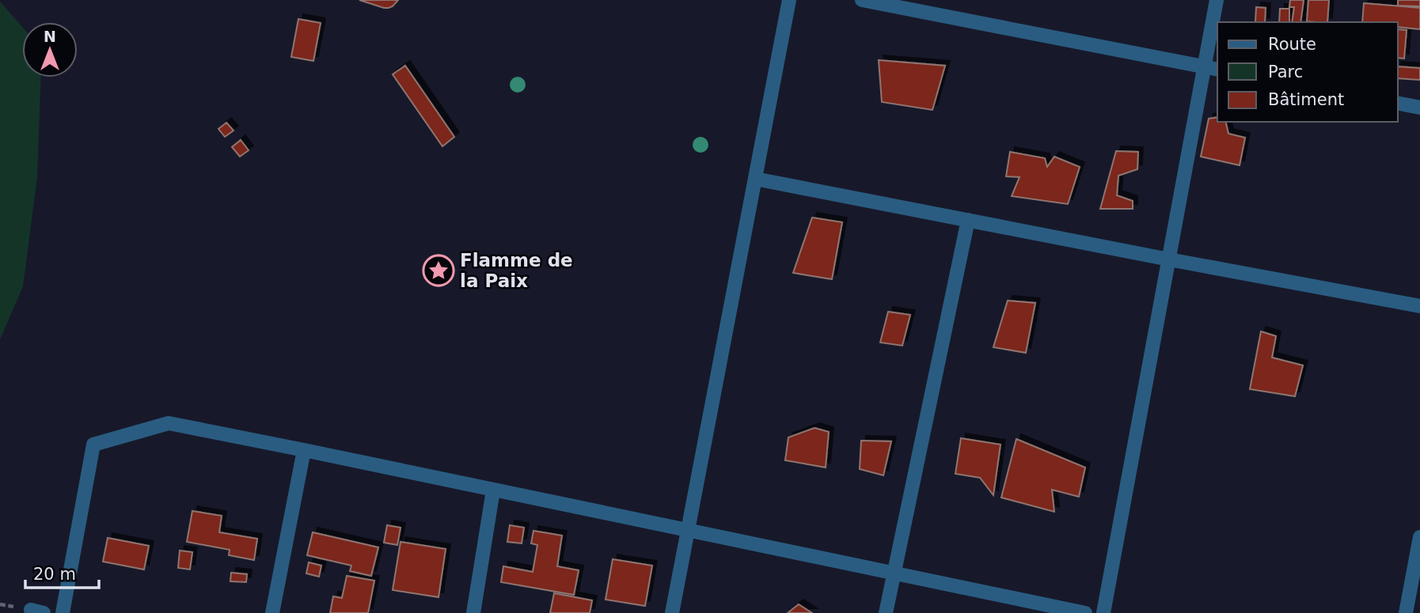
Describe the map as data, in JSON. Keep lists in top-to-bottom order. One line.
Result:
{"places":{"place":["Flamme de la Paix"]},"legend":["Route","Parc","Bâtiment"],"scale_bar":"20 m","north":"top"}
